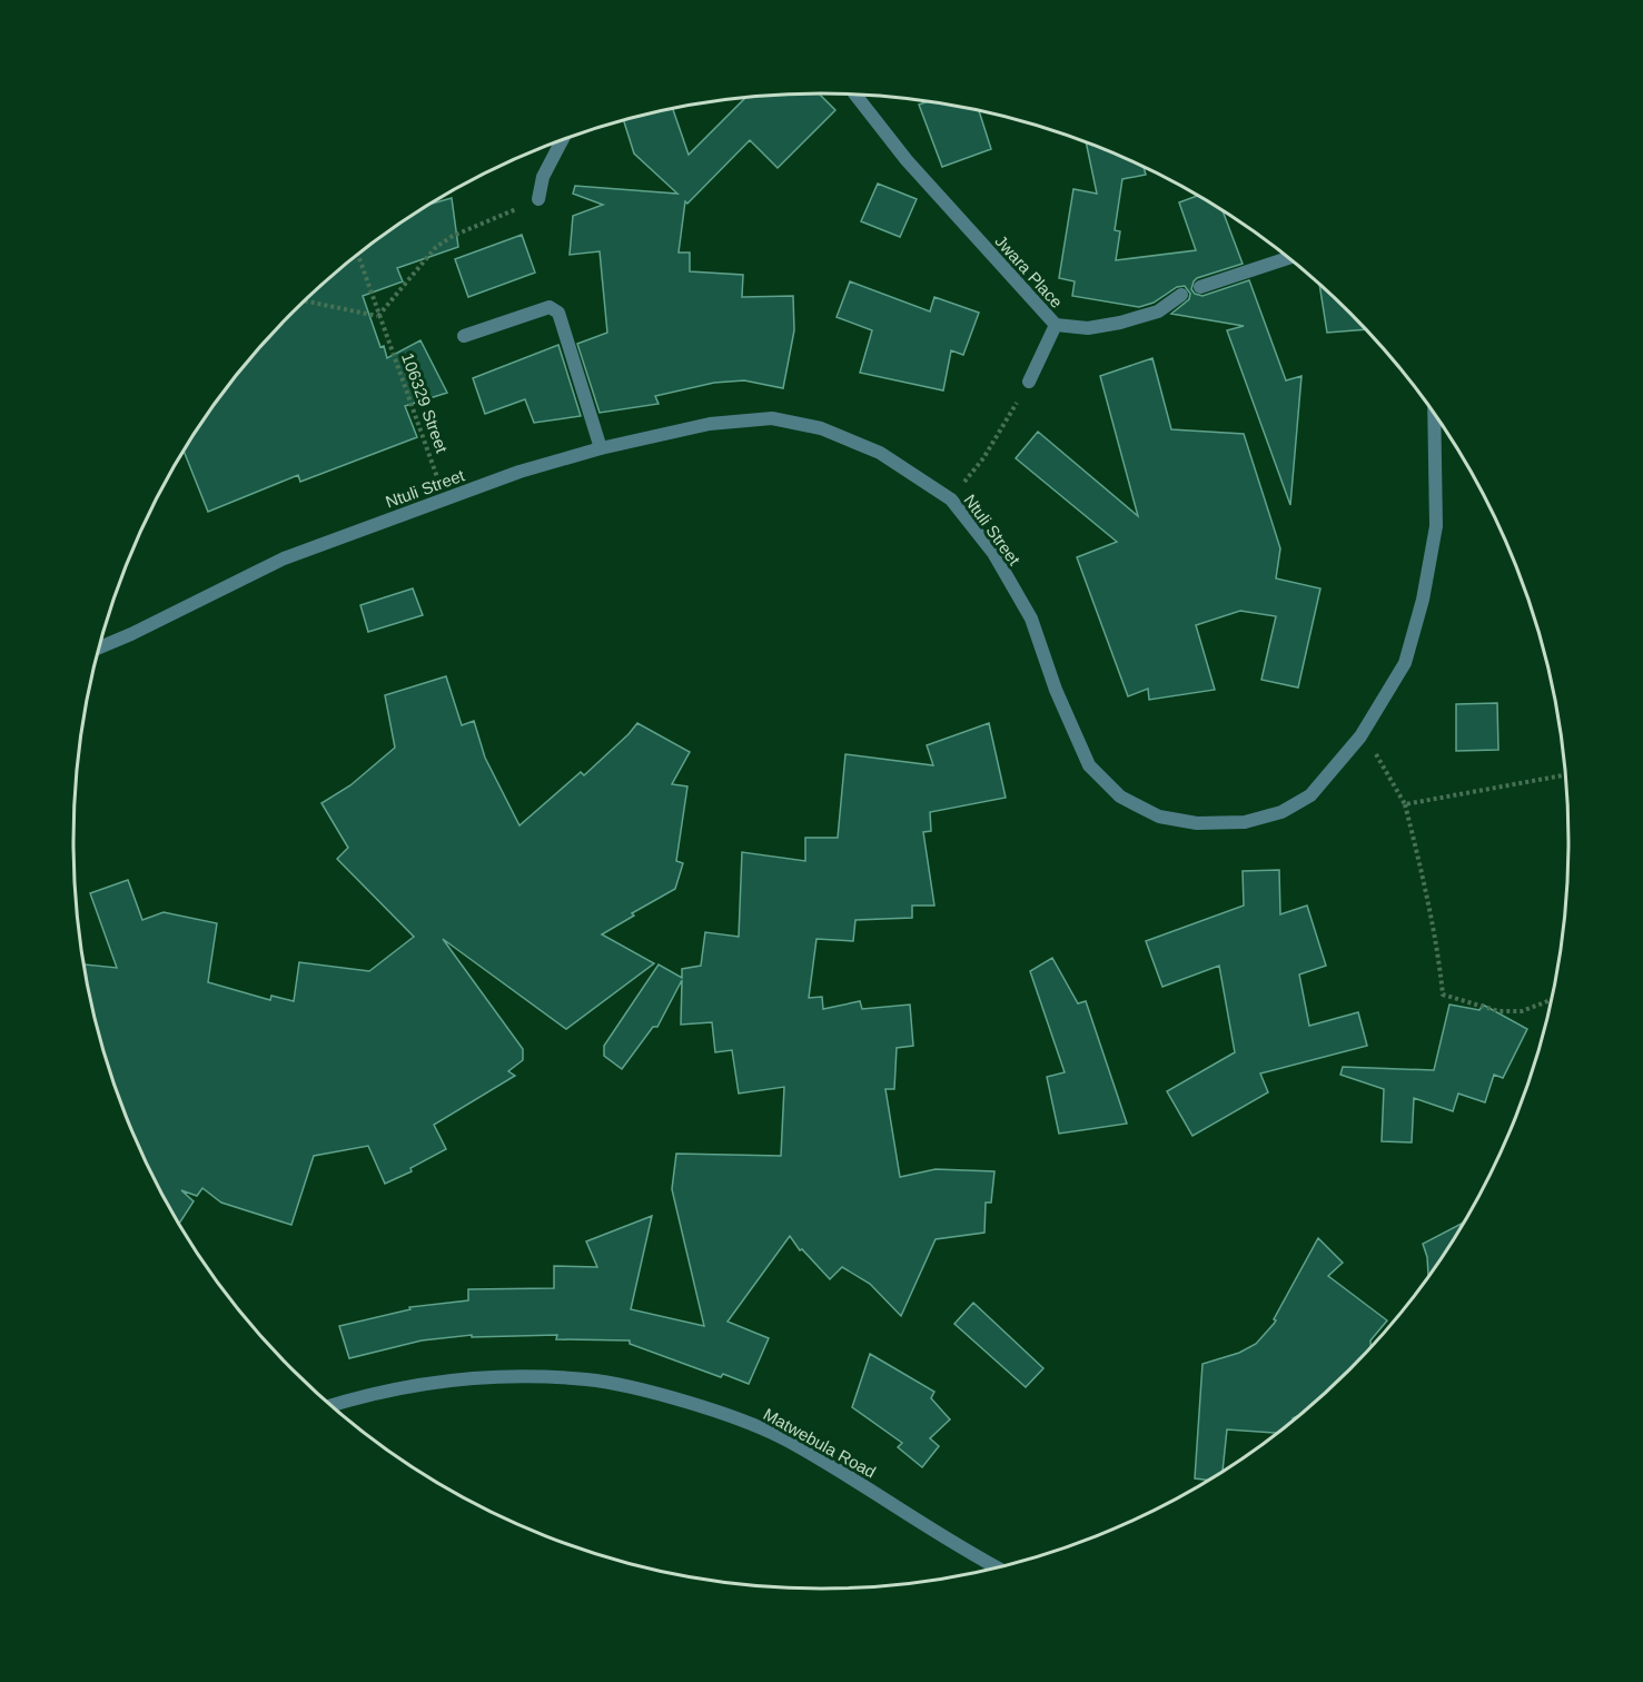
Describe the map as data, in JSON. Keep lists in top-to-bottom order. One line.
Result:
{"streets":{"street":["Jwara Place","Ntuli Street","Matwebula Road"],"path":["106329 Street"]},"crossings":[["106329 Street","Ntuli Street"]]}
